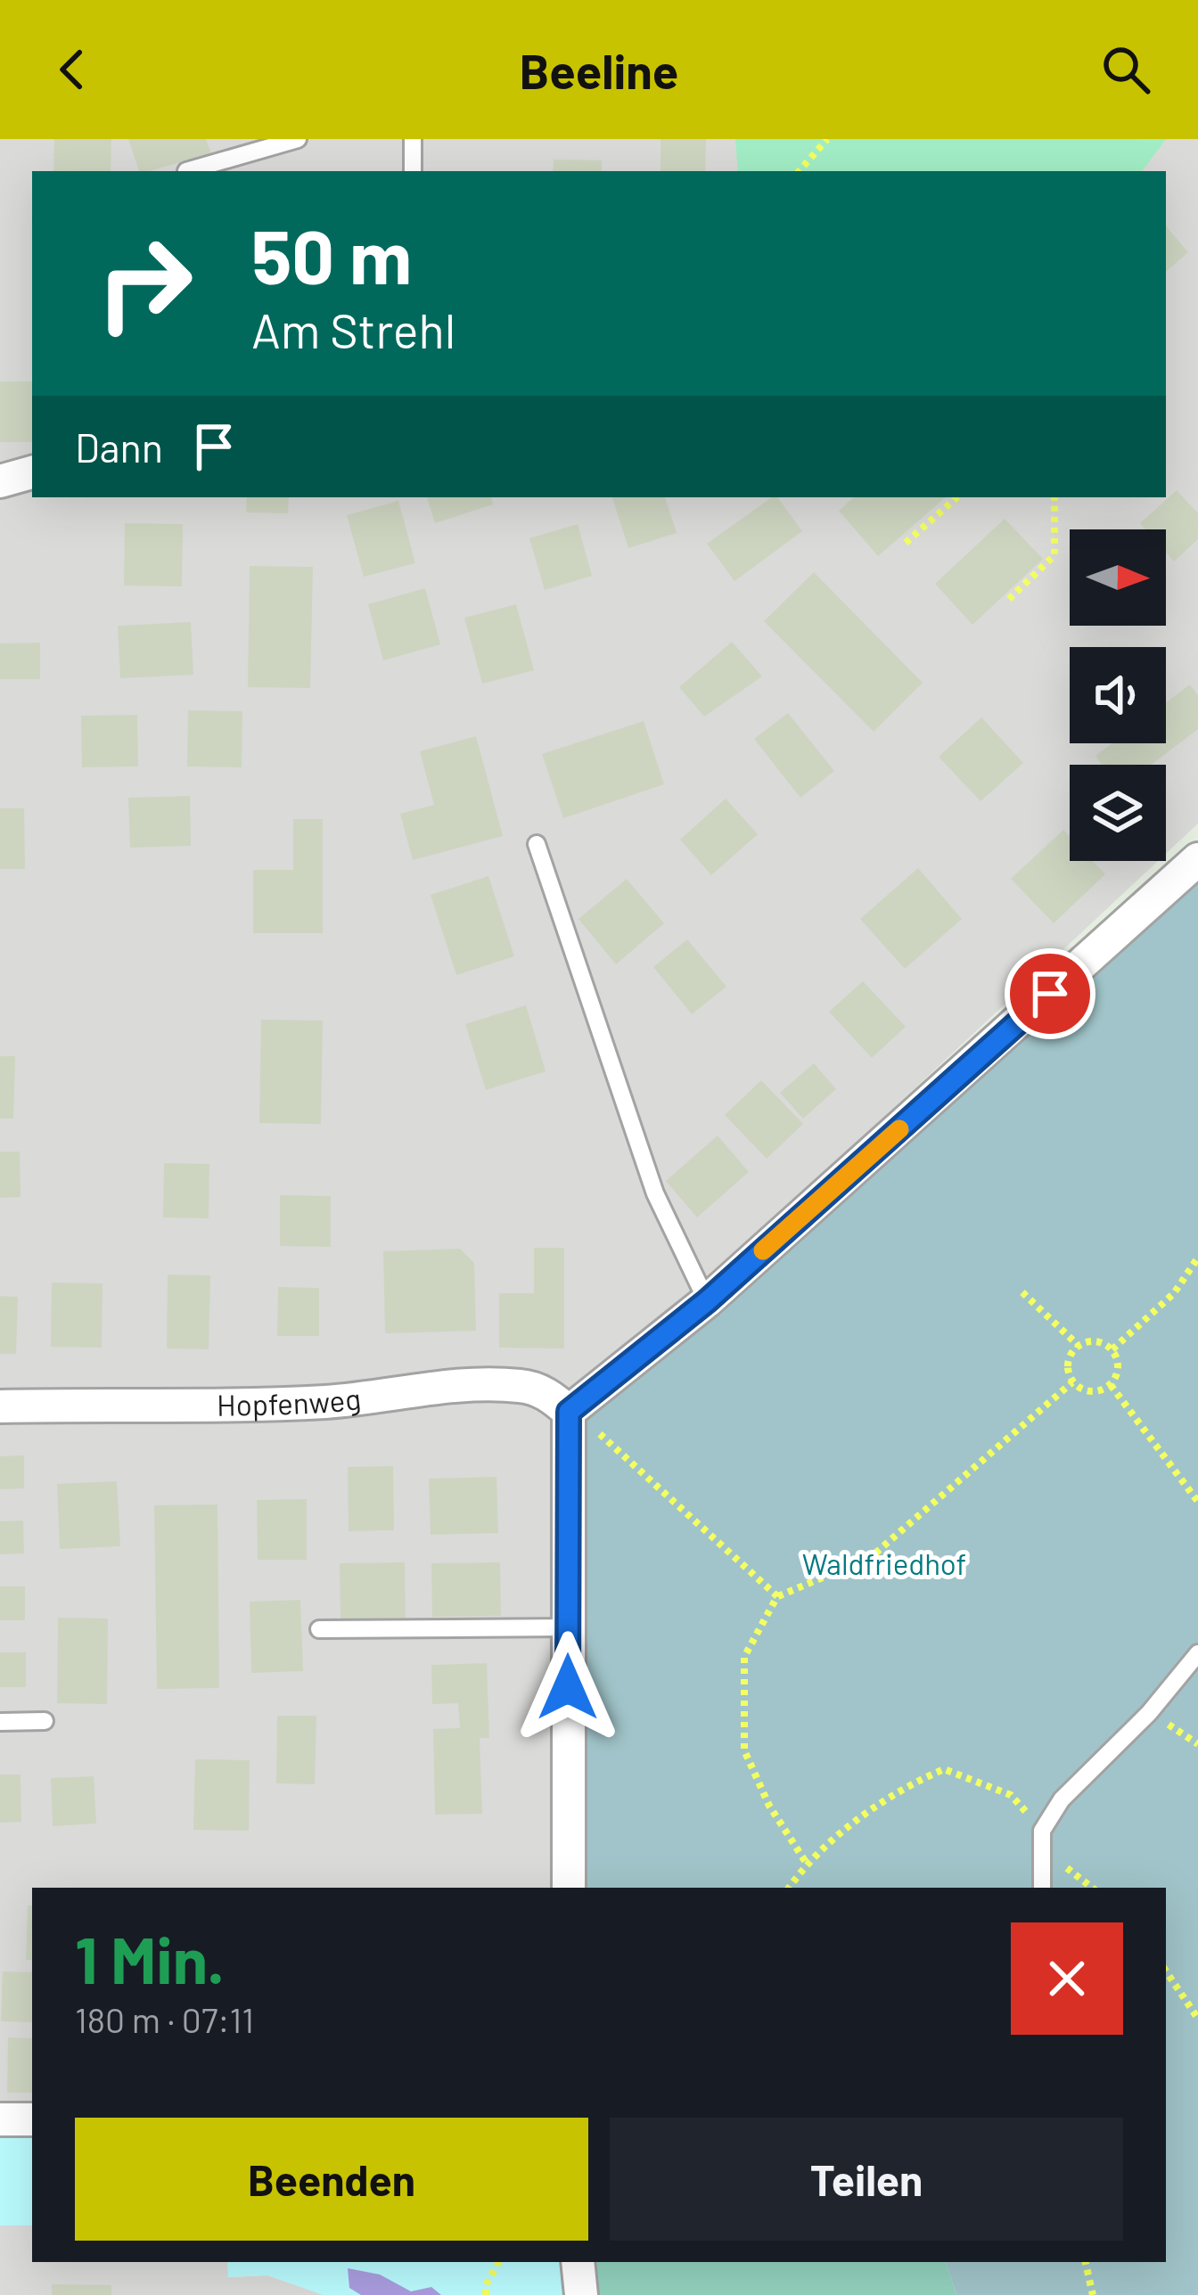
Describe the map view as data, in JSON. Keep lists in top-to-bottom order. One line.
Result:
{"streets":{"street":["Hopfenweg"]},"parks":["Waldfriedhof"],"north":"right","page":{"header":"Beeline","turn":["50 m","Am Strehl"],"then":"Dann","heading":["1 Min.","180 m · 07:11"],"buttons":["Beenden","Teilen"]}}
